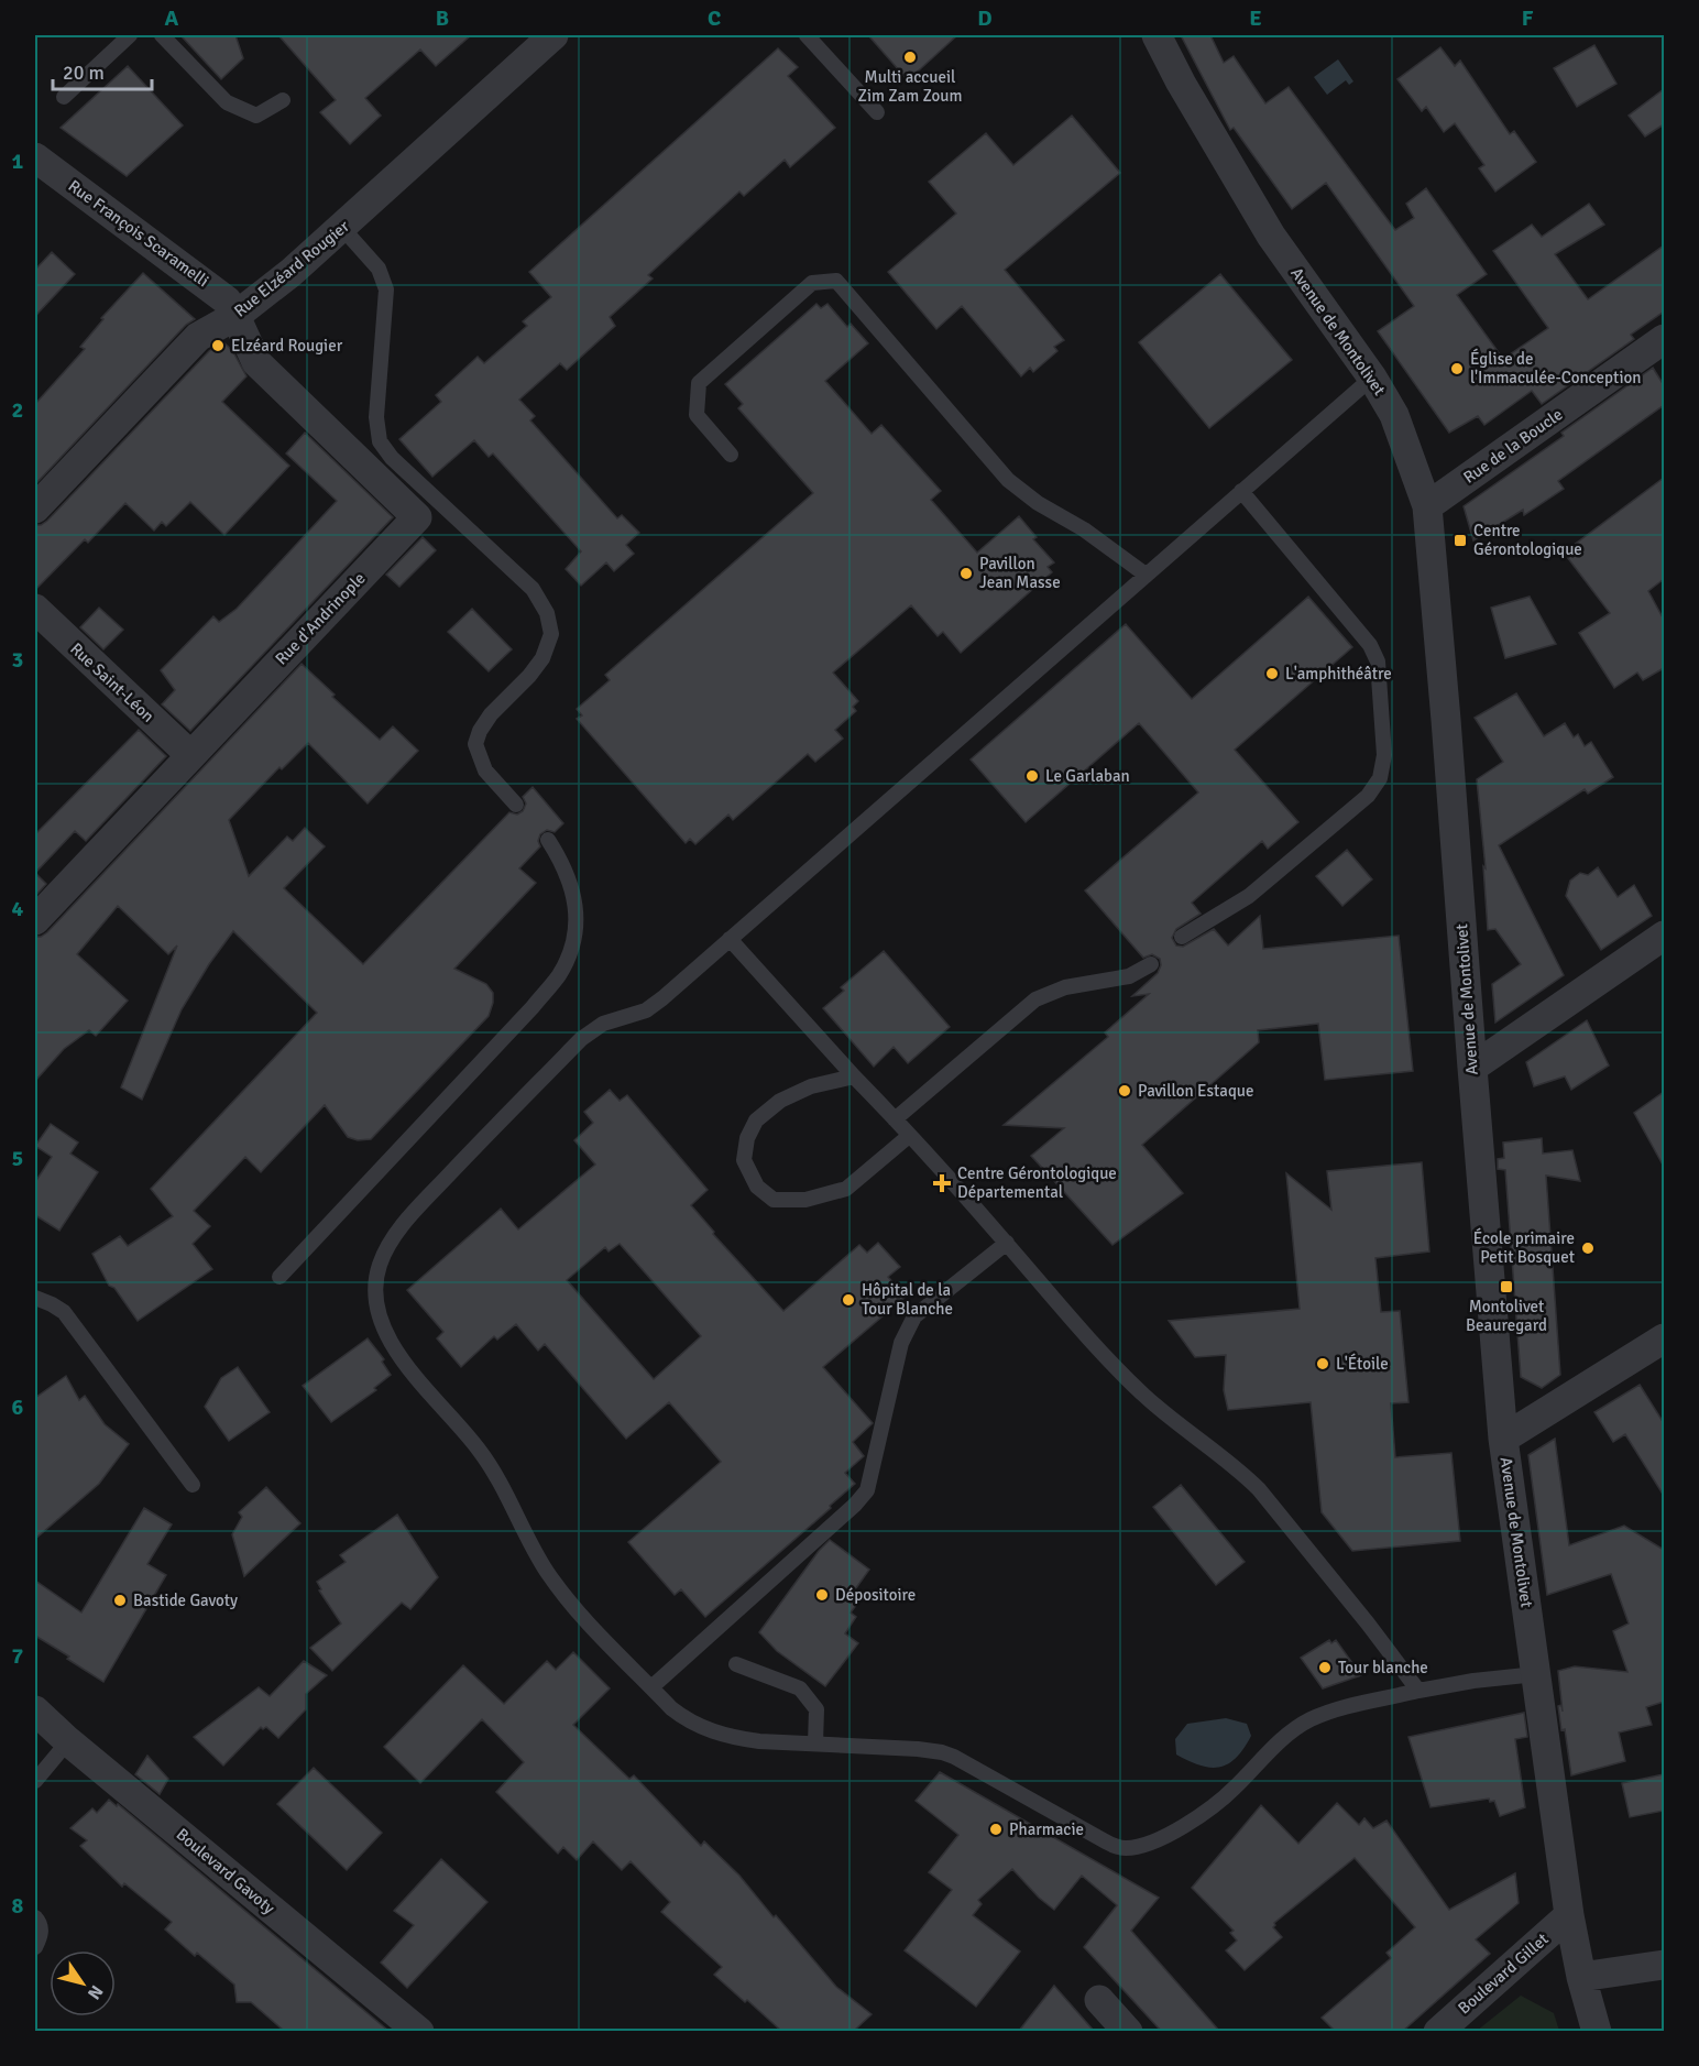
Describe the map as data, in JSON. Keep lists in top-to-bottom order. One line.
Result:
{"streets":{"street":["Rue François Scaramelli","Rue Elzéard Rougier","Avenue de Montolivet","Rue de la Boucle","Rue d'Andrinople","Rue Saint-Léon","Boulevard Gavoty","Boulevard Gillet"]},"crossings":[["Rue François Scaramelli","Rue Elzéard Rougier"],["Rue François Scaramelli","Rue d'Andrinople"],["Rue Elzéard Rougier","Rue d'Andrinople"],["Avenue de Montolivet","Rue de la Boucle"],["Avenue de Montolivet","Boulevard Gillet"],["Rue d'Andrinople","Rue Saint-Léon"]],"places":{"other":["Multi accueil Zim Zam Zoum","Elzéard Rougier","Église de l'Immaculée-Conception","Pavillon Jean Masse","L'amphithéâtre","Le Garlaban","Pavillon Estaque","École primaire Petit Bosquet","Hôpital de la Tour Blanche","L'Étoile","Dépositoire","Bastide Gavoty","Tour blanche","Pharmacie"],"transit":["Centre Gérontologique","Montolivet Beauregard"],"health":["Centre Gérontologique Départemental"]},"scale_bar":"20 m","north":"bottom right","grid":{"columns":["A","B","C","D","E","F"],"rows":["1","2","3","4","5","6","7","8"]}}
